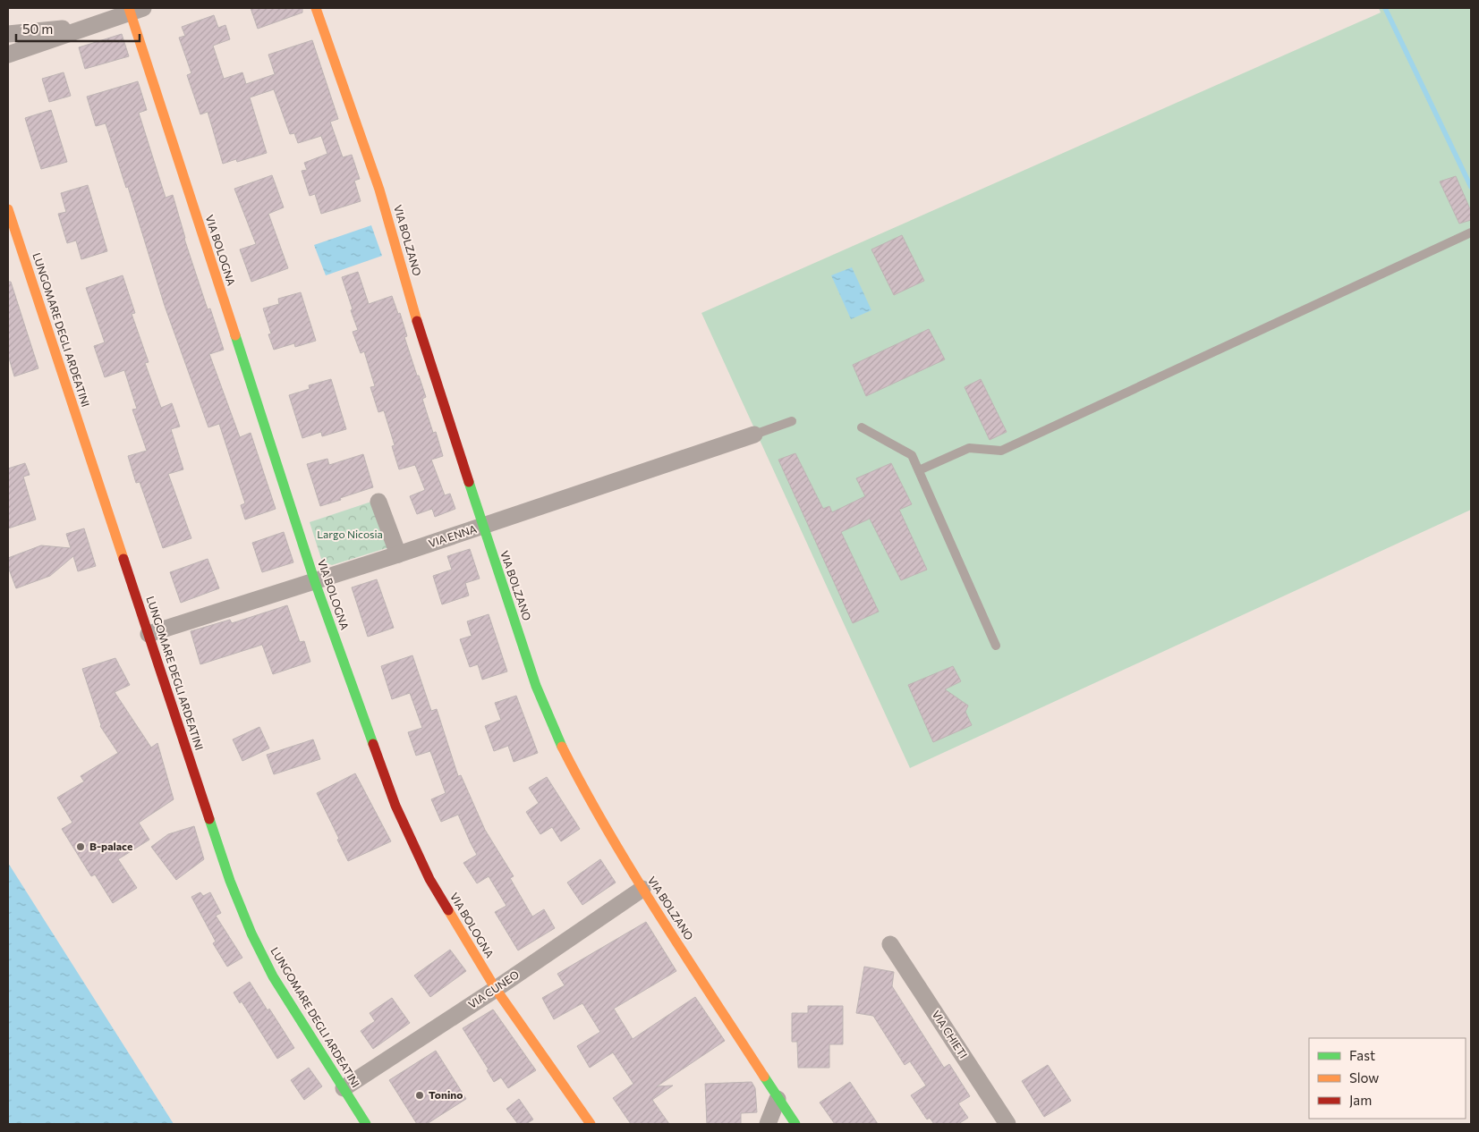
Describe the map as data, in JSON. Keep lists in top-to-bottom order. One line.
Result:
{"streets":{"street":["VIA BOLZANO","VIA BOLOGNA","LUNGOMARE DEGLI ARDEATINI","VIA ENNA","VIA CUNEO","VIA CHIETI"]},"crossings":[["VIA BOLZANO","VIA ENNA"],["VIA BOLZANO","VIA CUNEO"],["VIA BOLOGNA","VIA ENNA"],["VIA BOLOGNA","VIA CUNEO"],["LUNGOMARE DEGLI ARDEATINI","VIA ENNA"],["LUNGOMARE DEGLI ARDEATINI","VIA CUNEO"]],"parks":["Largo Nicosia"],"places":["B-palace","Tonino"],"legend":["Fast","Slow","Jam"],"scale_bar":"50 m"}
